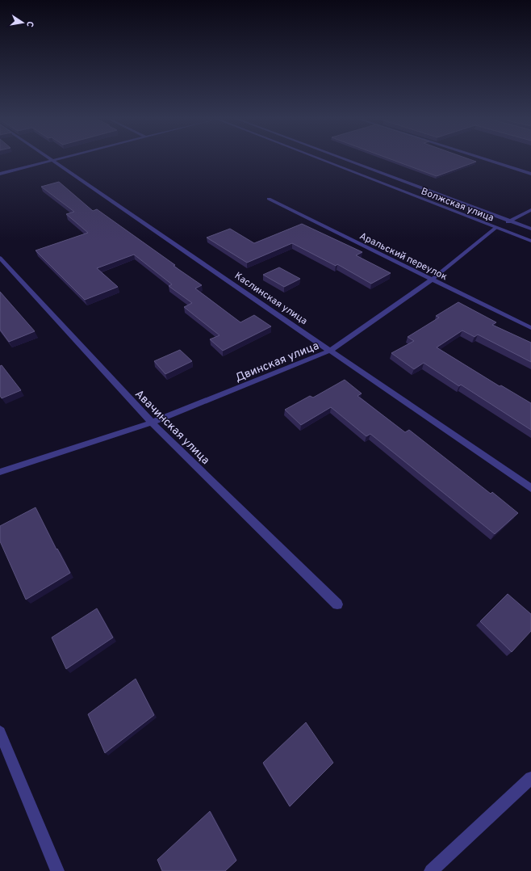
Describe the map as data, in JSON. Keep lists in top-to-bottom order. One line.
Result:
{"streets":{"street":["Волжская улица","Аральский переулок","Каслинская улица","Двинская улица","Авачинская улица"]},"crossings":[["Волжская улица","Двинская улица"],["Аральский переулок","Двинская улица"],["Каслинская улица","Двинская улица"],["Двинская улица","Авачинская улица"]],"north":"right"}
